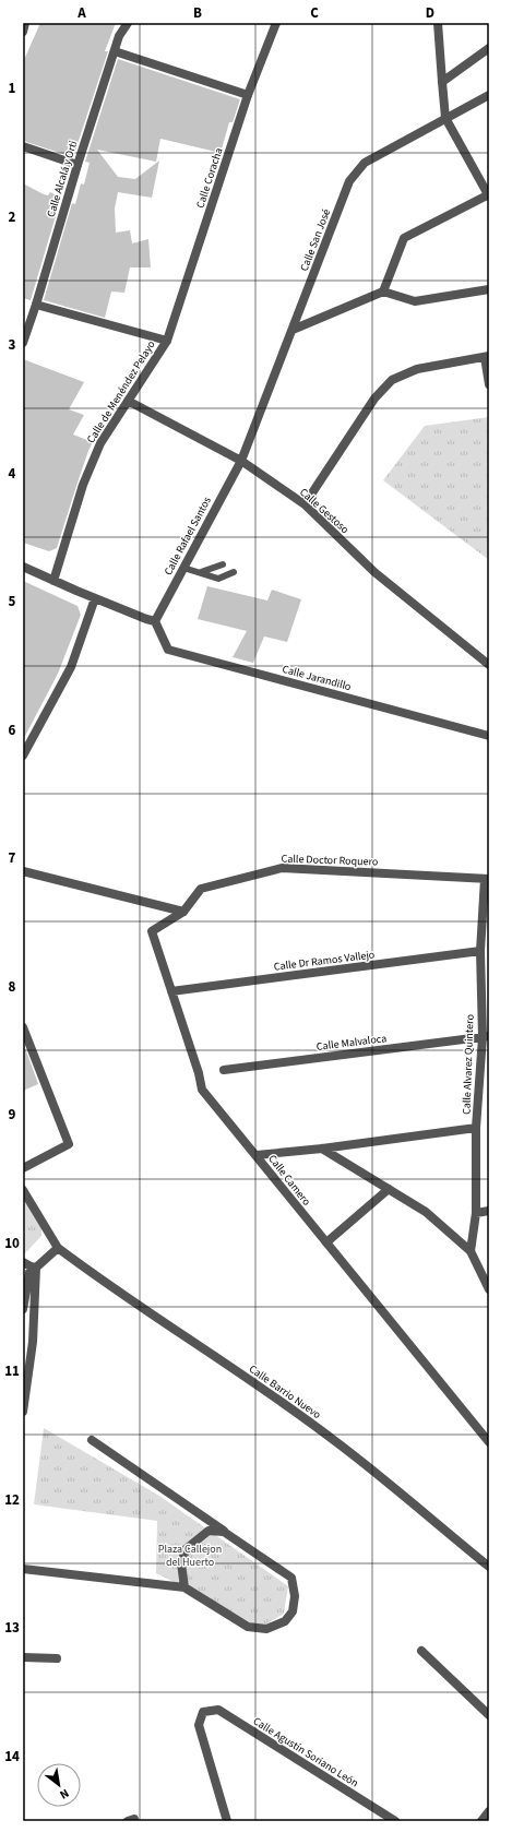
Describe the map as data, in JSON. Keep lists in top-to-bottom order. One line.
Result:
{"streets":{"street":["Calle Coracha","Calle Alcalá y Orti","Calle San José","Calle de Menéndez Pelayo","Calle Gestoso","Calle Rafael Santos","Calle Jarandillo","Calle Doctor Roquero","Calle Dr Ramos Vallejo","Calle Malvaloca","Calle Alvarez Quintero","Calle Camero","Calle Barrio Nuevo","Calle Agustín Soriano León"]},"crossings":[["Calle Coracha","Calle de Menéndez Pelayo"],["Calle San José","Calle Gestoso"],["Calle San José","Calle Rafael Santos"],["Calle de Menéndez Pelayo","Calle Gestoso"],["Calle Gestoso","Calle Rafael Santos"],["Calle Rafael Santos","Calle Jarandillo"],["Calle Doctor Roquero","Calle Alvarez Quintero"],["Calle Doctor Roquero","Calle Camero"],["Calle Dr Ramos Vallejo","Calle Alvarez Quintero"],["Calle Dr Ramos Vallejo","Calle Camero"],["Calle Malvaloca","Calle Alvarez Quintero"]],"parks":["Plaza Callejon del Huerto"],"north":"bottom right","grid":{"columns":["A","B","C","D"],"rows":["1","2","3","4","5","6","7","8","9","10","11","12","13","14"]}}
